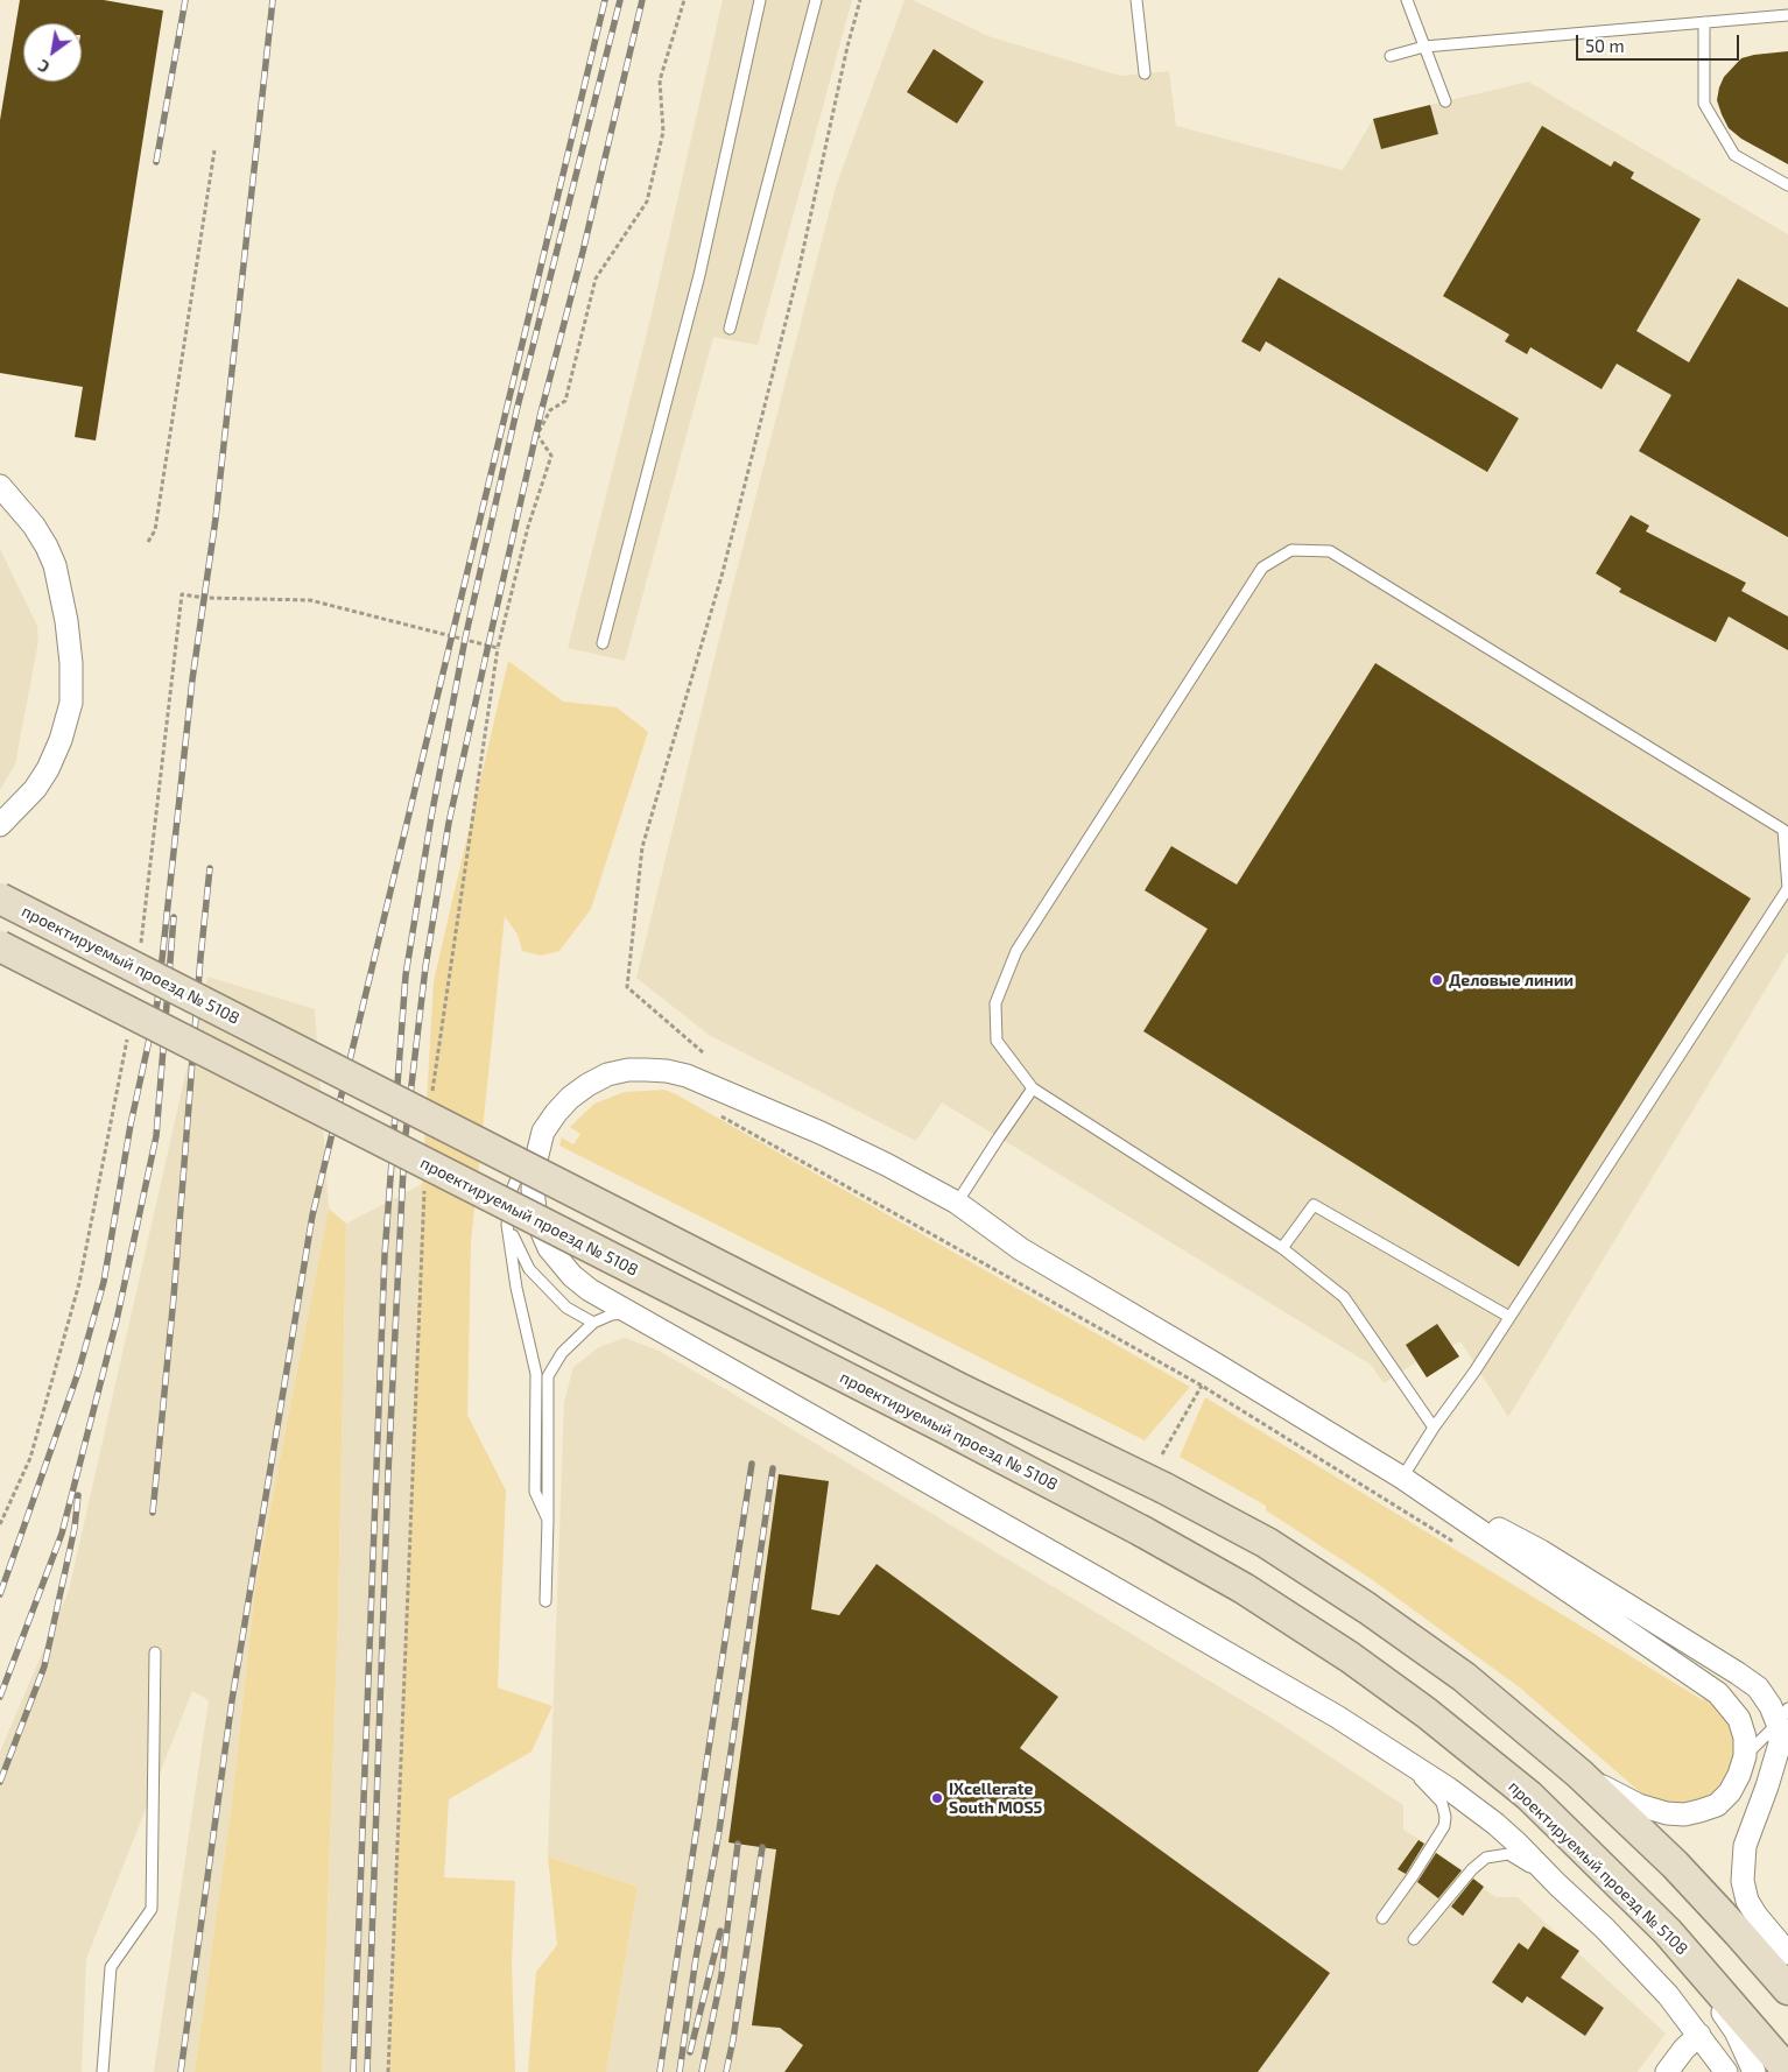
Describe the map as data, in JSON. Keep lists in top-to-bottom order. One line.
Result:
{"streets":{"main road":["проектируемый проезд № 5108"]},"places":["Деловые линии","IXcellerate South MOS5"],"scale_bar":"50 m","north":"bottom left"}
